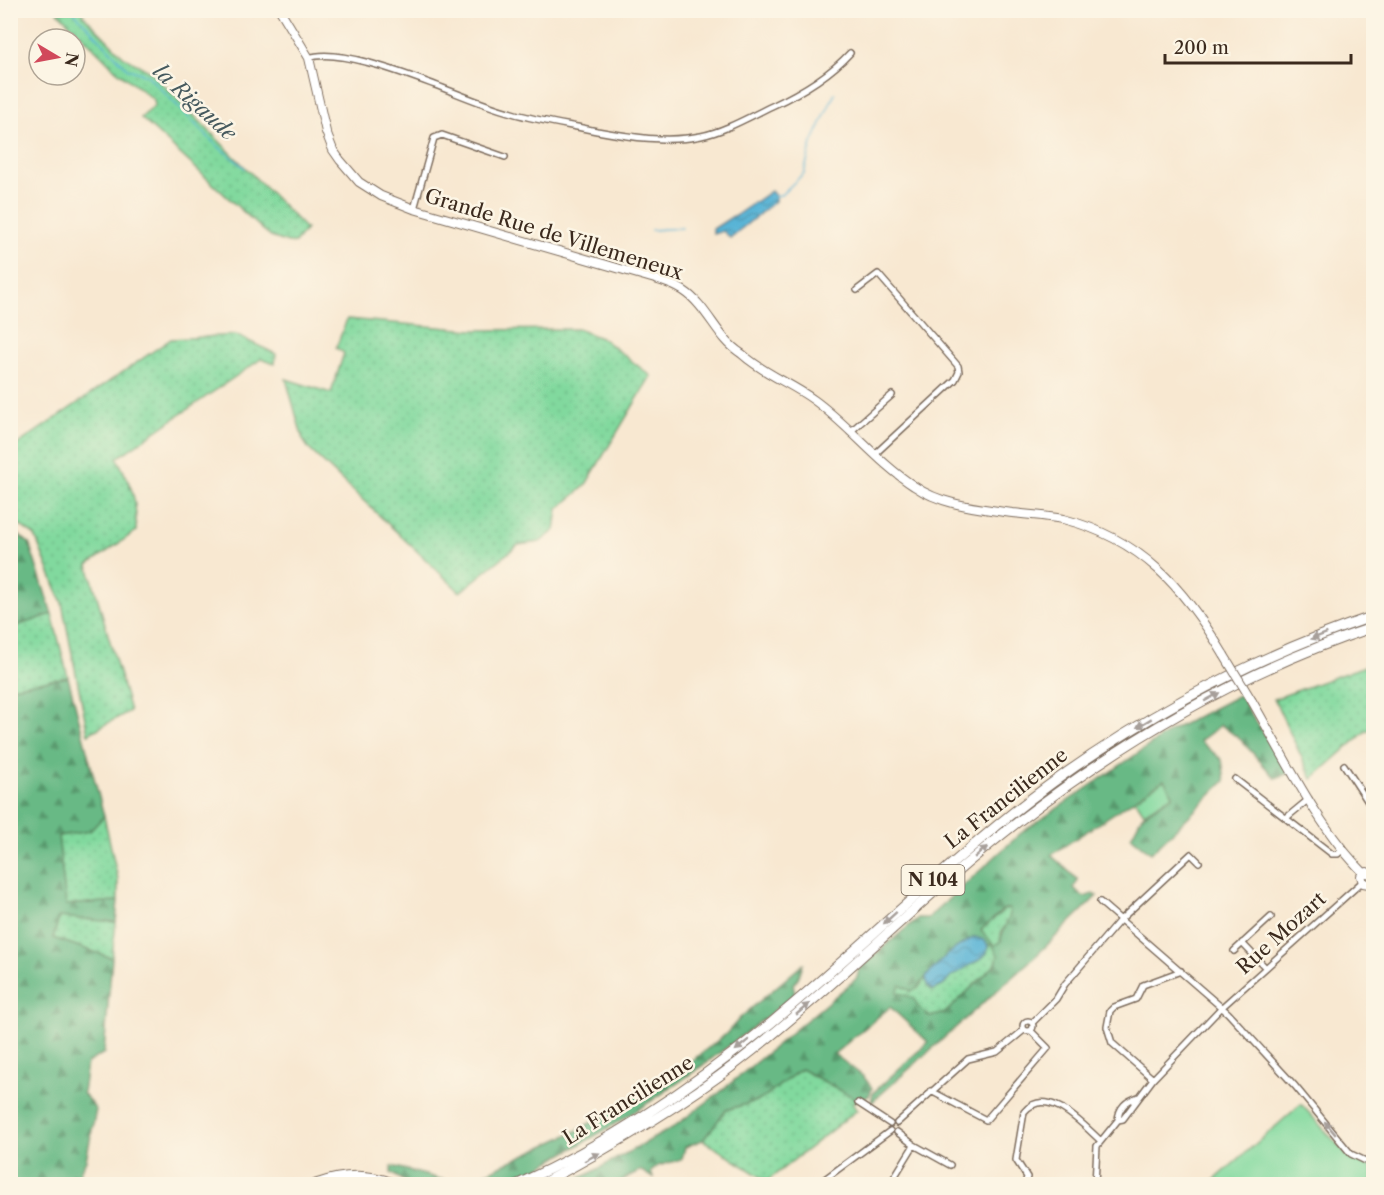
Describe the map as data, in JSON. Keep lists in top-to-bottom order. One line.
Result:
{"streets":{"highway":["La Francilienne","N 104"],"main road":["Grande Rue de Villemeneux"],"street":["Rue Mozart"]},"crossings":[["Grande Rue de Villemeneux","Rue Mozart"]],"water":["la Rigaude"],"scale_bar":"200 m","north":"right"}
